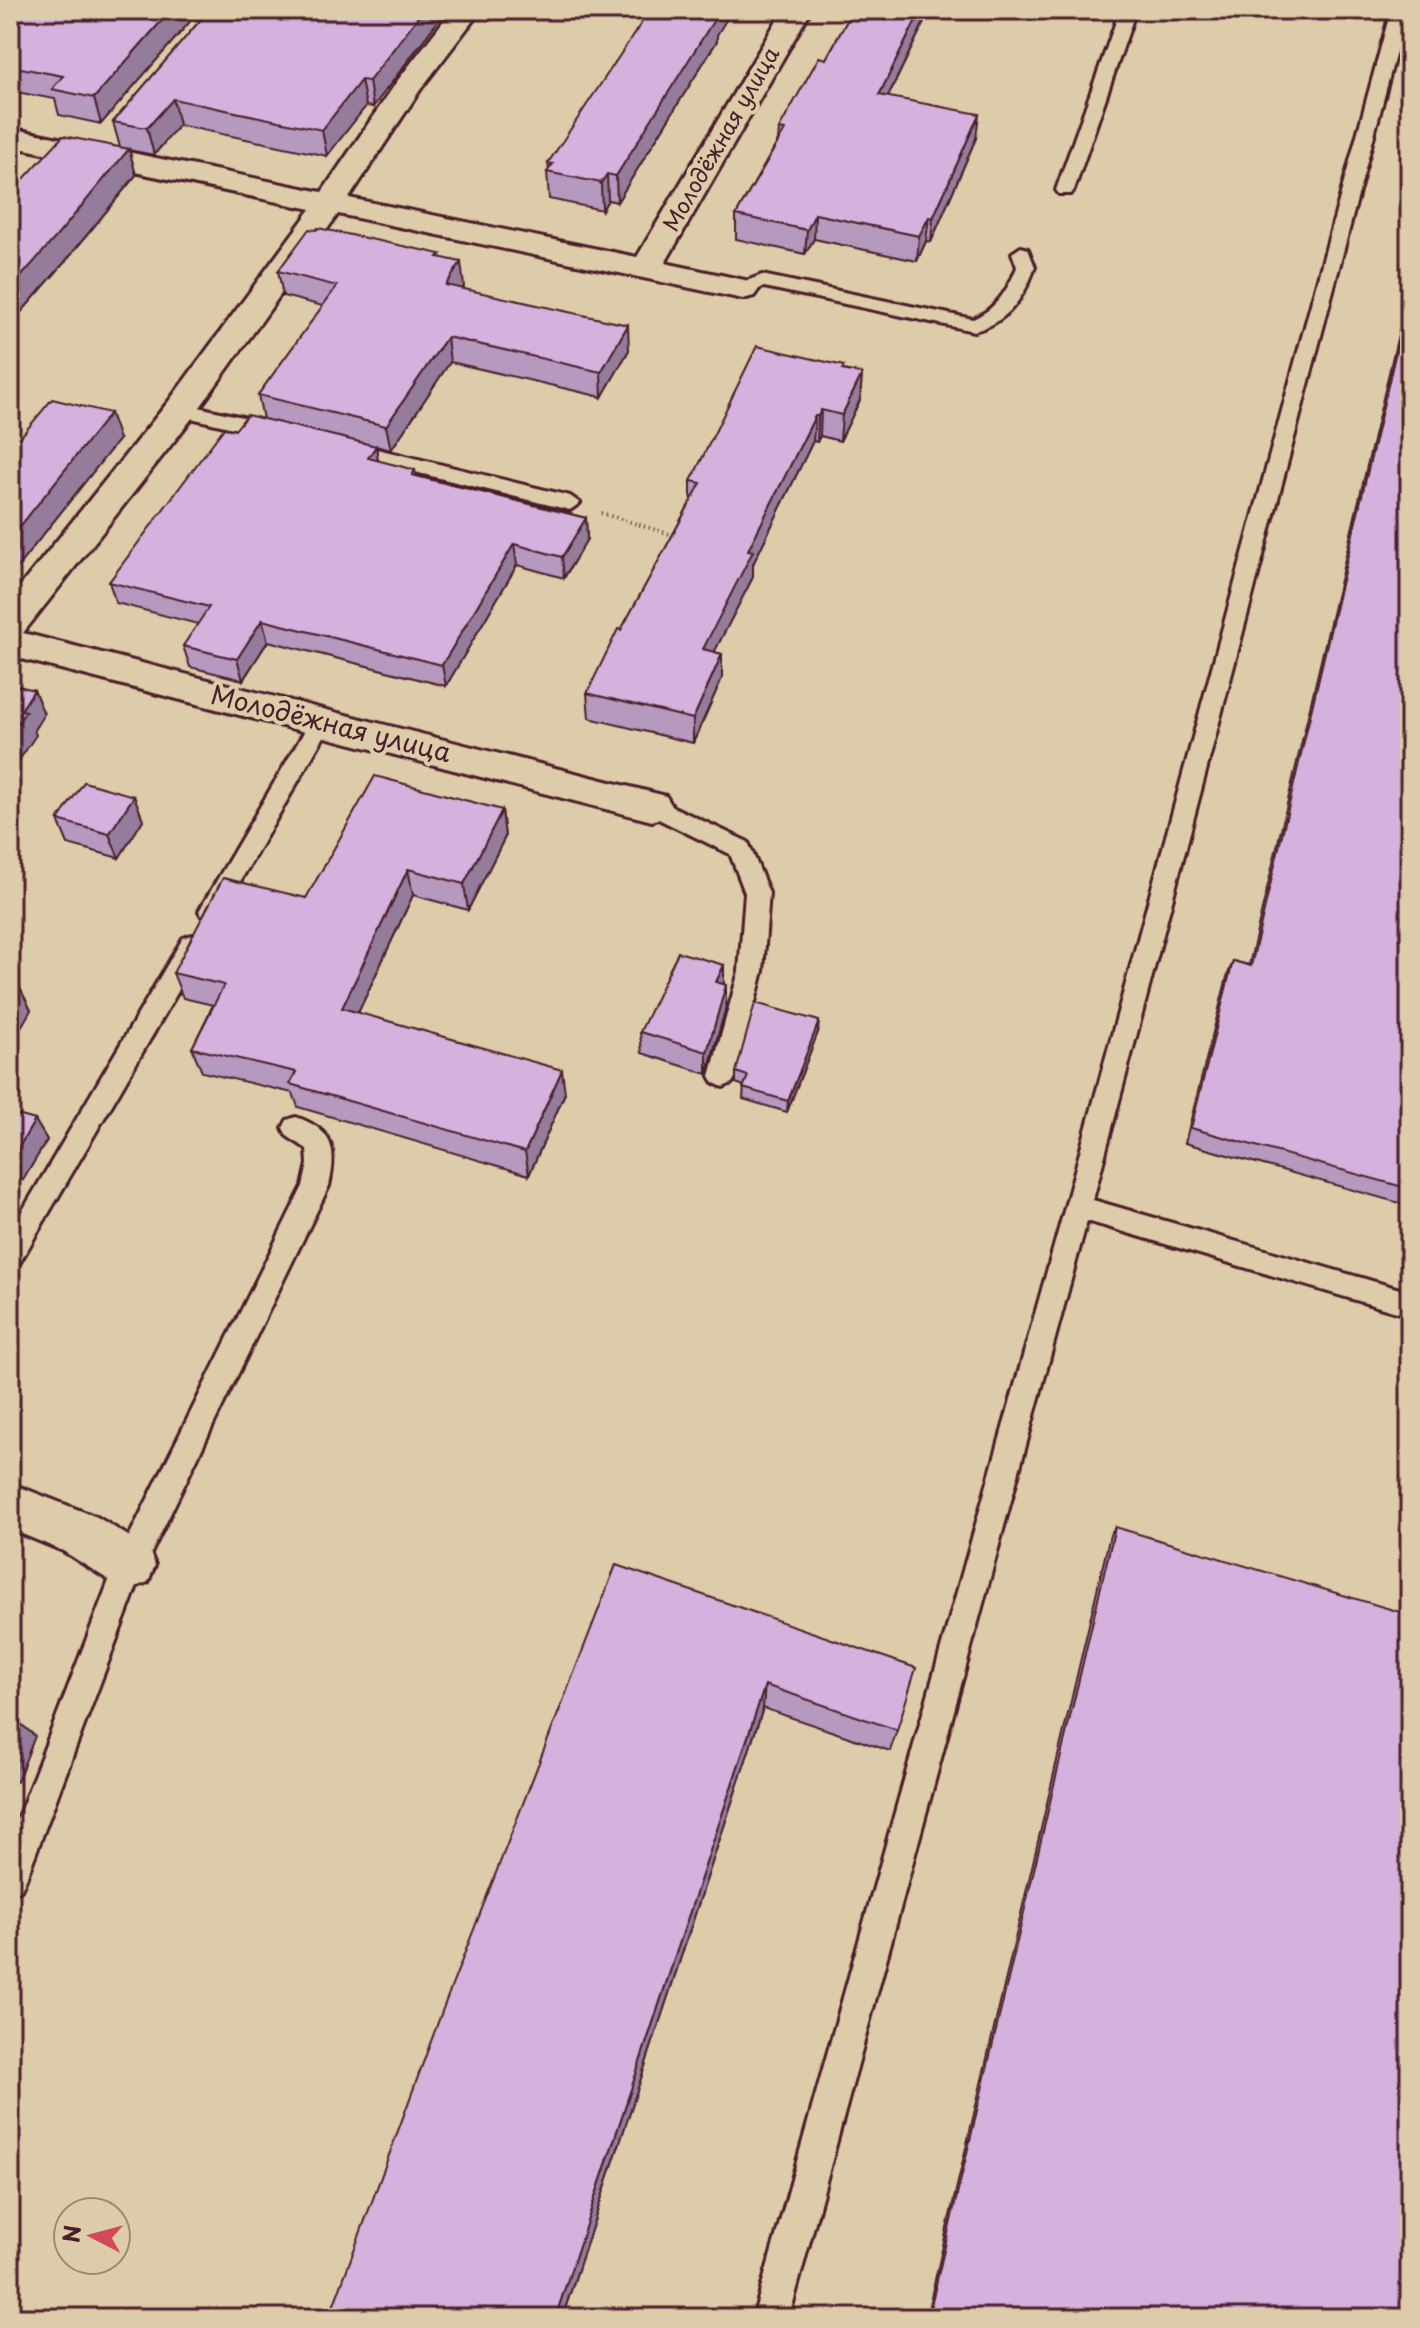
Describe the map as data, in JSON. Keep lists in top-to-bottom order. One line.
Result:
{"streets":{"street":["Молодёжная улица"]},"north":"left"}
